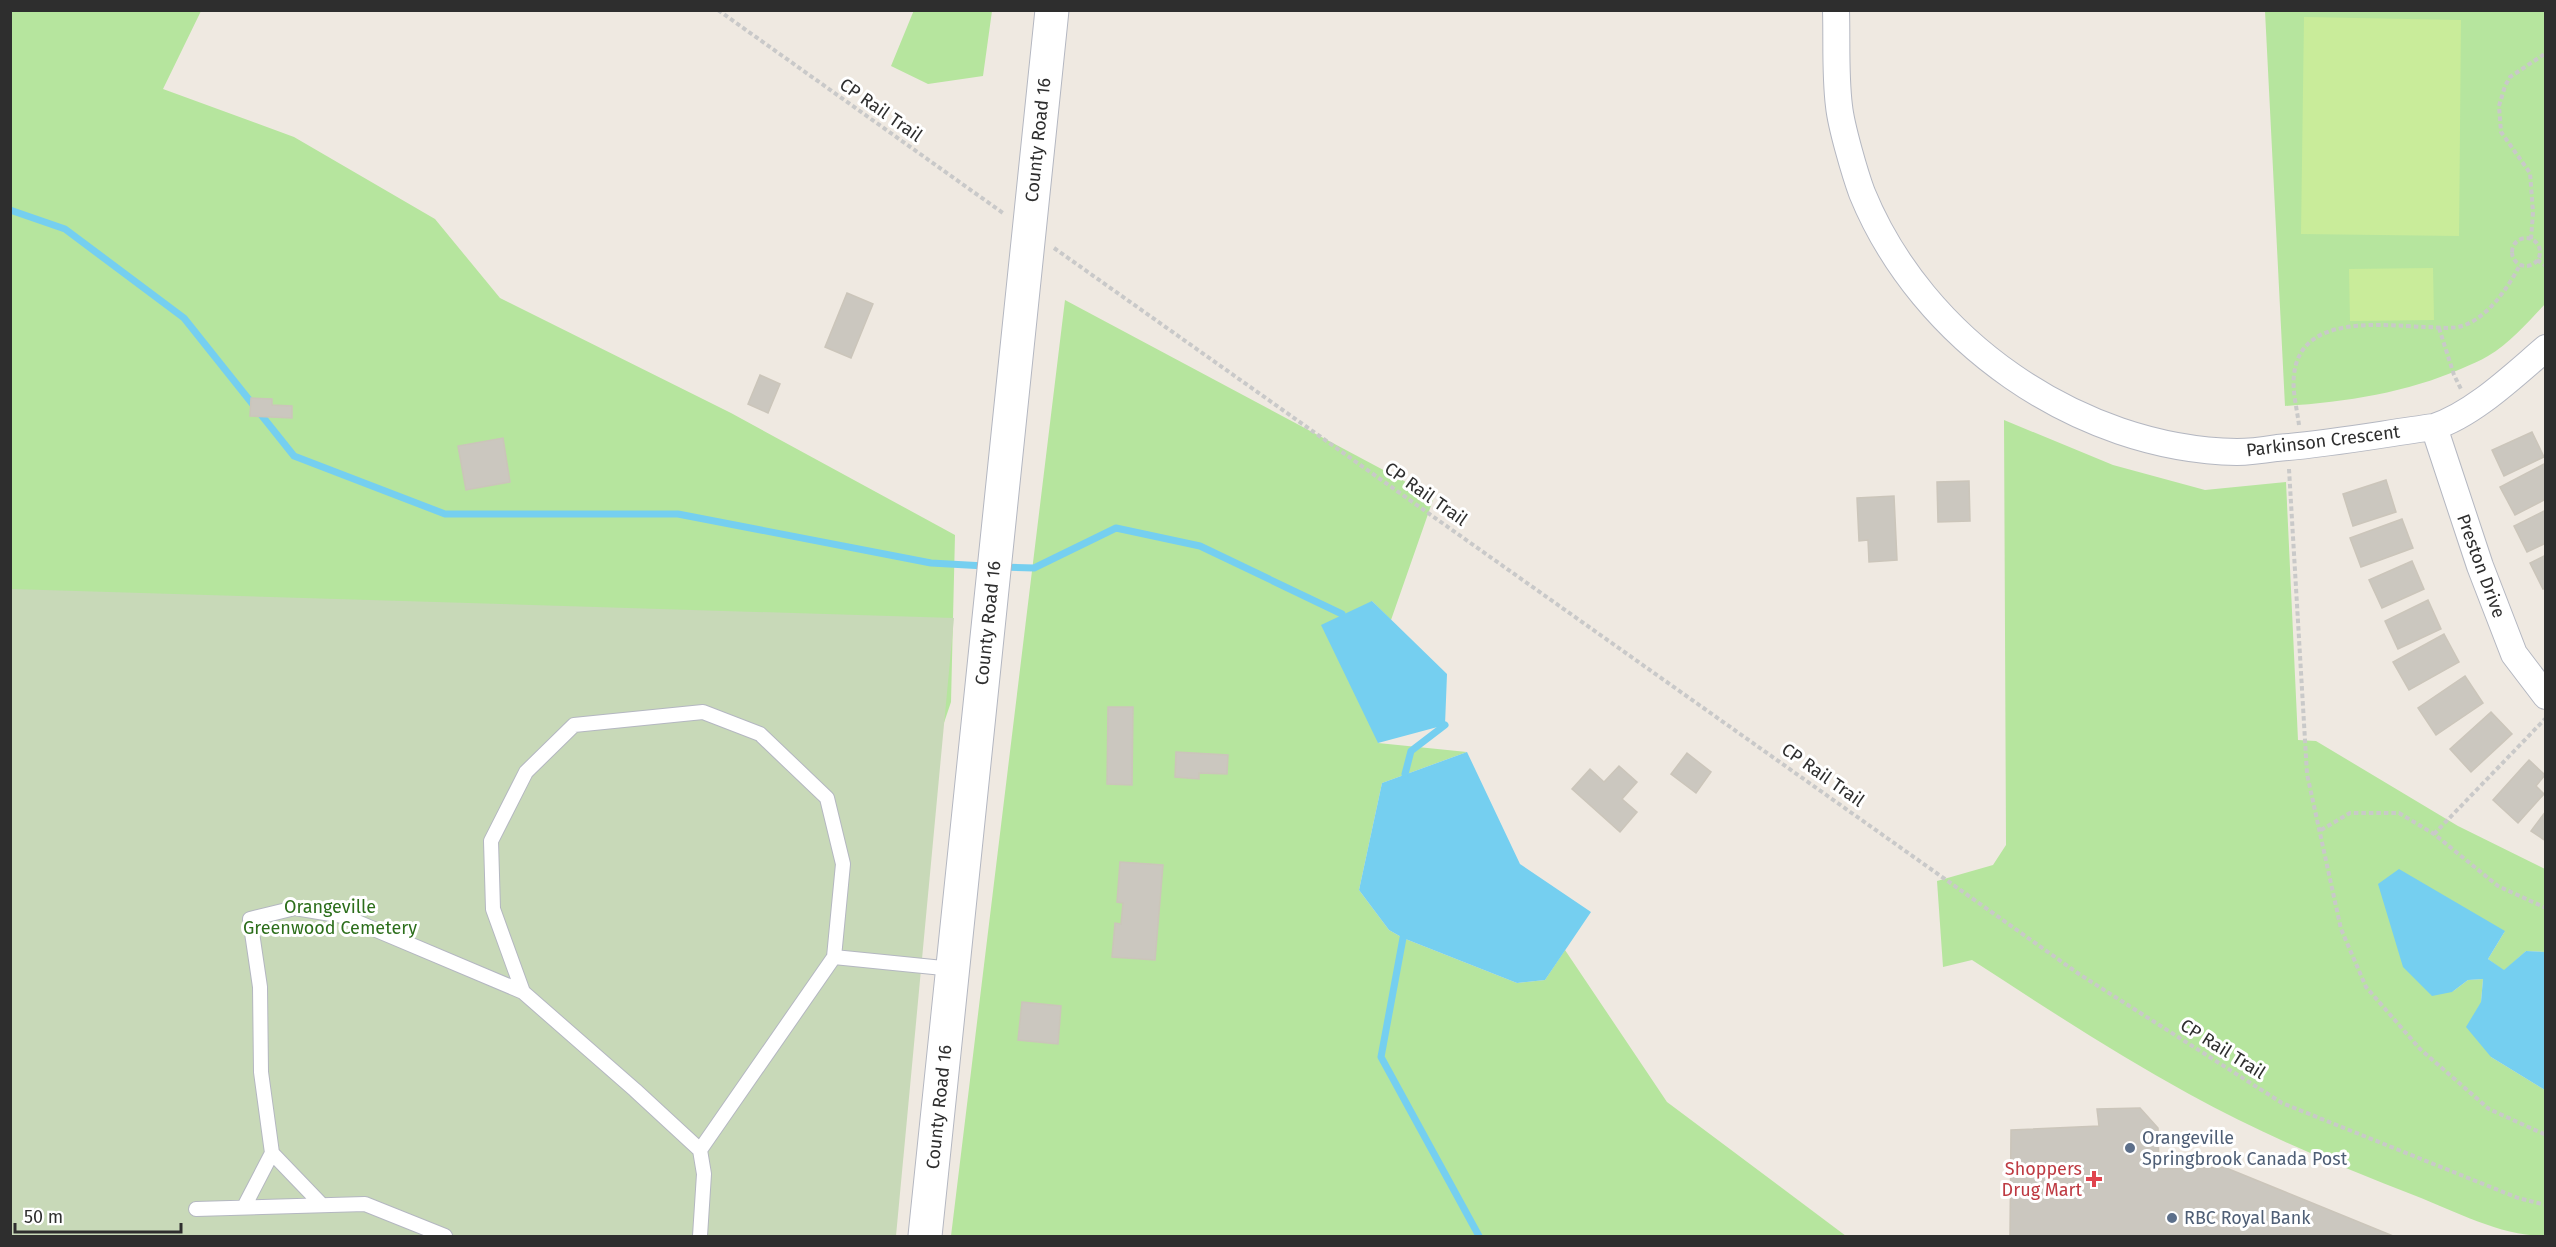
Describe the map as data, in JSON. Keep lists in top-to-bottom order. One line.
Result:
{"streets":{"main road":["County Road 16"],"street":["Parkinson Crescent","Preston Drive"],"path":["CP Rail Trail"]},"crossings":[["CP Rail Trail","County Road 16"],["Parkinson Crescent","Preston Drive"]],"parks":["Orangeville Greenwood Cemetery"],"places":{"other":["Orangeville Springbrook Canada Post","RBC Royal Bank"],"health":["Shoppers Drug Mart"]},"scale_bar":"50 m"}
